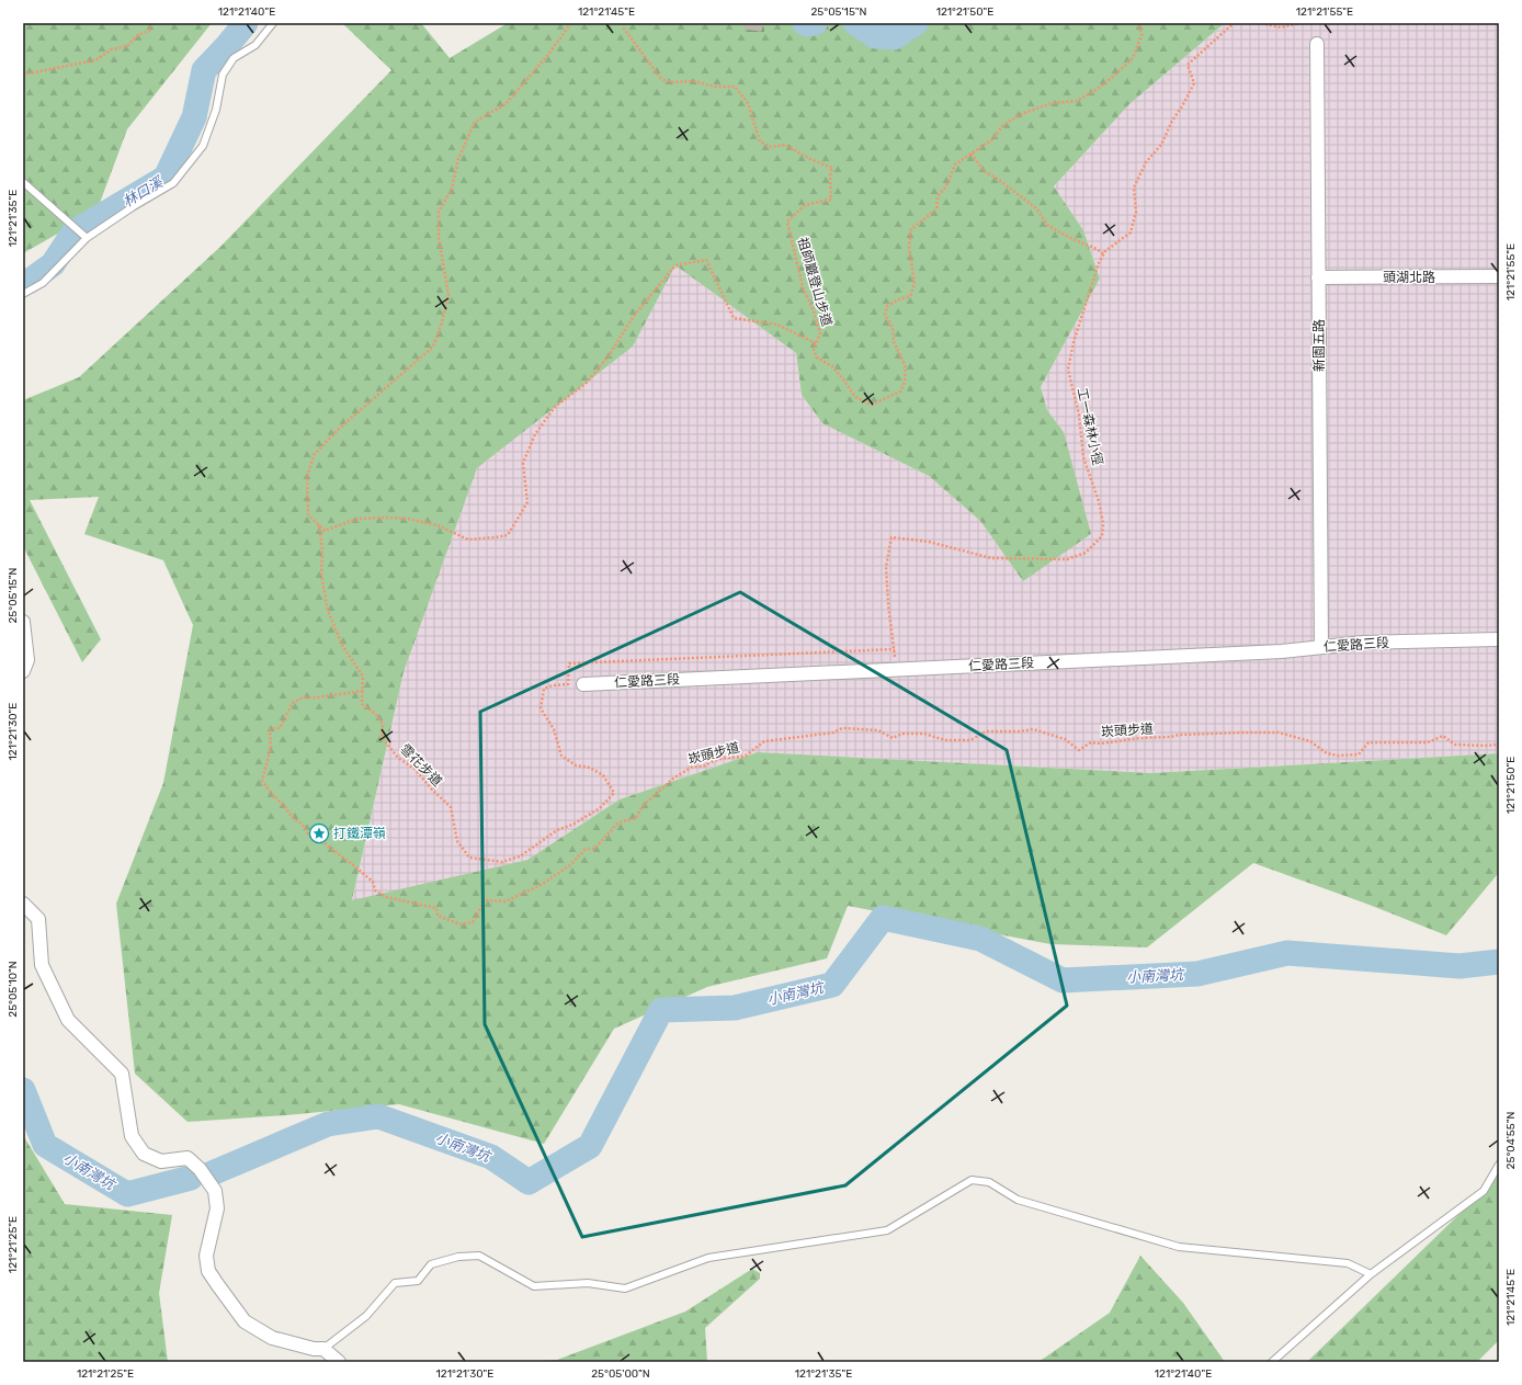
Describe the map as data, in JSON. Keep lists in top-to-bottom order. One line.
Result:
{"streets":{"street":["頭湖北路","新園五路","仁愛路三段"],"path":["祖師巖登山步道","工一森林小徑","崁頭步道","雪花步道"]},"crossings":[["頭湖北路","新園五路"],["新園五路","仁愛路三段"],["工一森林小徑","仁愛路三段"],["工一森林小徑","雪花步道"],["崁頭步道","雪花步道"]],"water":["林口溪","小南灣坑"],"places":{"place":["打鐵潭嶺"]},"coordinates":["121°21'40\"E","121°21'45\"E","25°05'15\"N","121°21'50\"E","121°21'55\"E","121°21'35\"E","121°21'30\"E","25°05'10\"N","25°04'55\"N","121°21'25\"E","25°05'00\"N"]}
